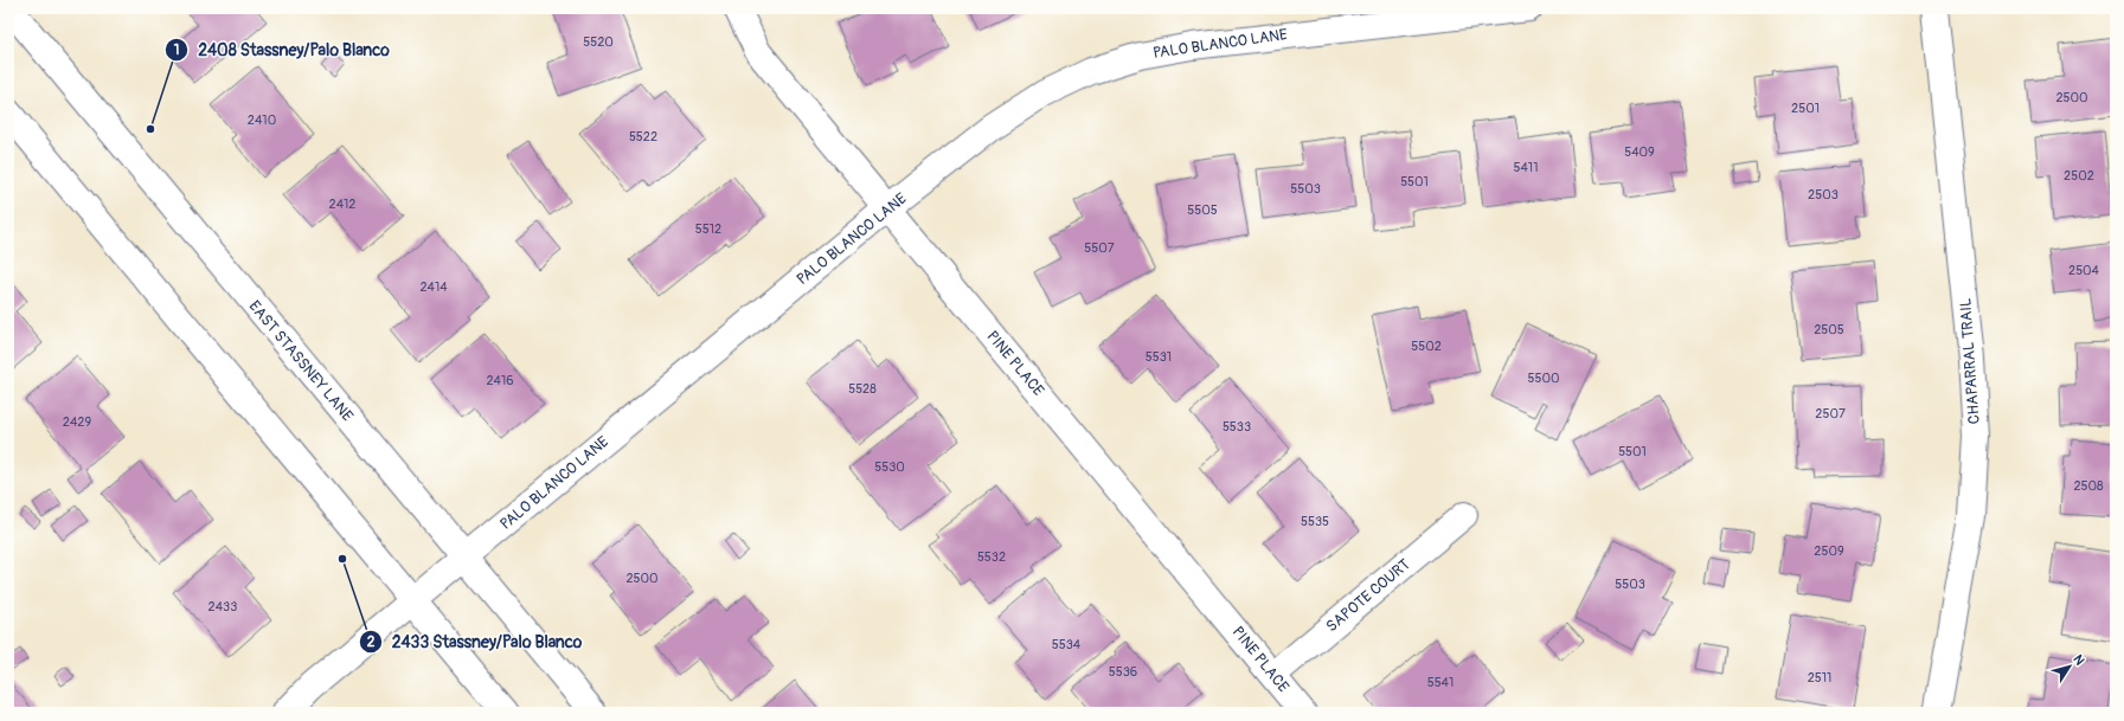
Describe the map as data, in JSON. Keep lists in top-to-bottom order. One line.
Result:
{"streets":{"street":["PALO BLANCO LANE","EAST STASSNEY LANE","CHAPARRAL TRAIL","PINE PLACE","SAPOTE COURT"]},"crossings":[["PALO BLANCO LANE","EAST STASSNEY LANE"],["PALO BLANCO LANE","PINE PLACE"],["PINE PLACE","SAPOTE COURT"]],"places":["2408 Stassney/Palo Blanco","2433 Stassney/Palo Blanco"],"house_numbers":["5520","2500","2501","2410","5522","5409","5411","2502","5501","5503","2503","2412","5505","5512","5507","2504","2414","2505","5502","5531","5500","2416","5528","2507","2429","5533","5501","5530","2508","5535","2509","5532","2500","5503","2433","5534","5536","2511","5541"],"north":"top right"}
